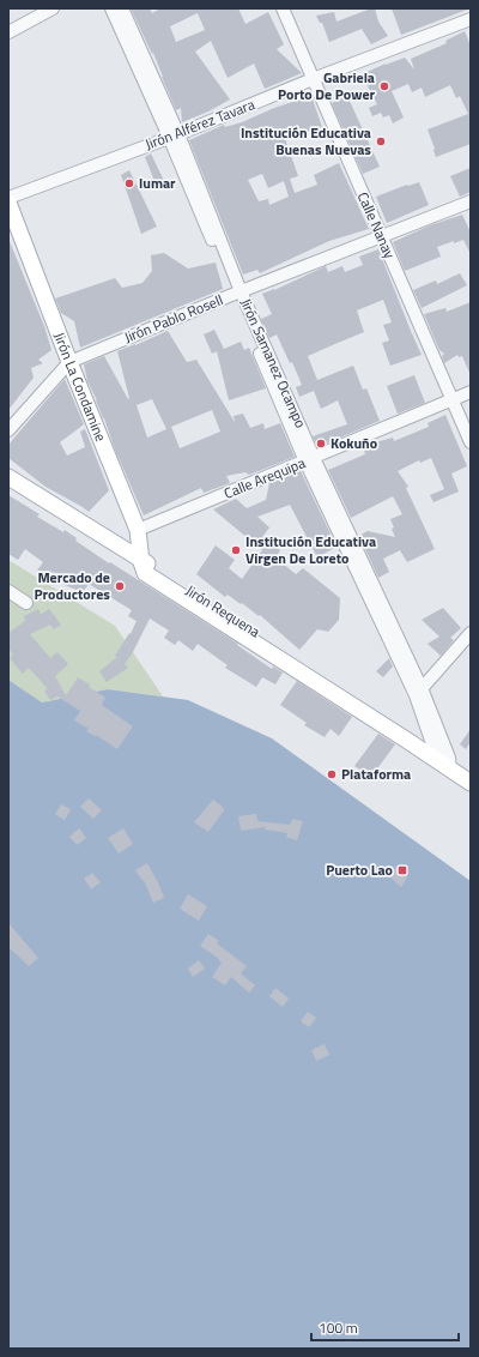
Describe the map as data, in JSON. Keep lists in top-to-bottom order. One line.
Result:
{"streets":{"main road":["Jirón La Condamine","Jirón Requena"],"street":["Jirón Alférez Tavara","Calle Nanay","Jirón Pablo Rosell","Jirón Samanez Ocampo","Calle Arequipa"]},"crossings":[["Jirón Alférez Tavara","Calle Nanay"],["Jirón Alférez Tavara","Jirón Samanez Ocampo"],["Calle Nanay","Jirón Pablo Rosell"],["Calle Nanay","Calle Arequipa"],["Jirón Pablo Rosell","Jirón Samanez Ocampo"],["Jirón Pablo Rosell","Jirón La Condamine"],["Jirón Samanez Ocampo","Calle Arequipa"],["Jirón Samanez Ocampo","Jirón Requena"],["Jirón La Condamine","Calle Arequipa"],["Jirón La Condamine","Jirón Requena"]],"places":{"other":["Gabriela Porto De Power","Institución Educativa Buenas Nuevas","lumar","Kokuño","Institución Educativa Virgen De Loreto","Mercado de Productores","Plataforma"],"transit":["Puerto Lao"]},"scale_bar":"100 m"}
